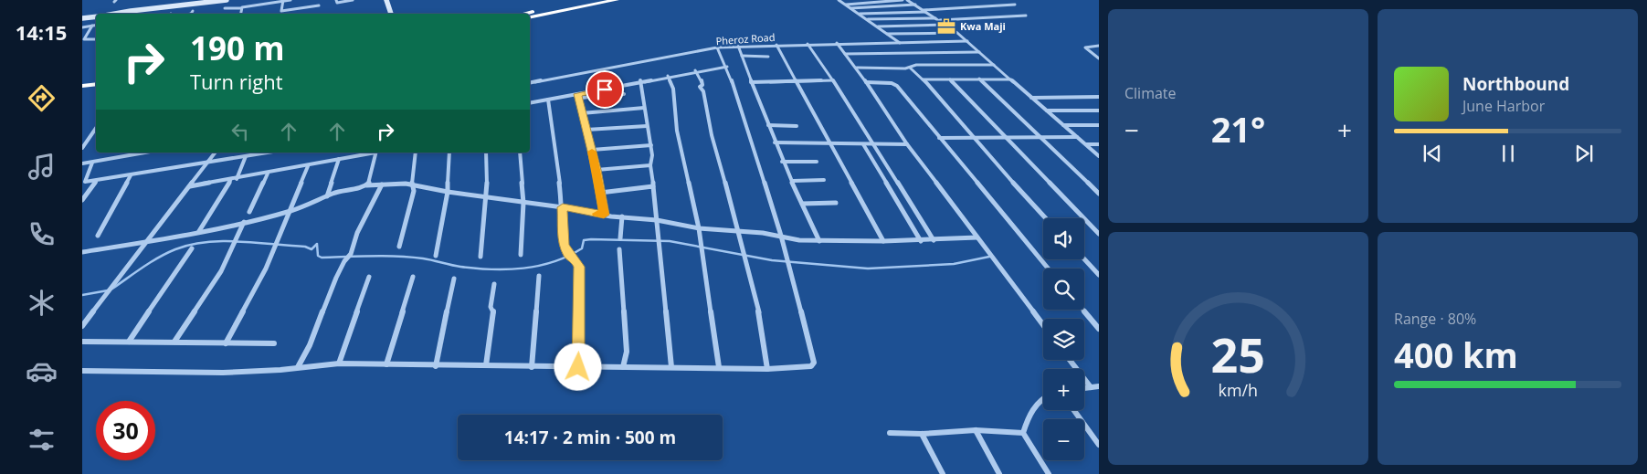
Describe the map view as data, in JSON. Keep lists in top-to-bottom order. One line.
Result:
{"streets":{"street":["Pheroz Road"]},"places":{"office":["Kwa Maji"]},"page":{"tabs":"14:15","tile":["Climate",["Range · 80%","400 km"]],"turn":["190 m","Turn right"],"song":["Northbound","June Harbor"],"heat":["−","21°","+"],"map_buttons":["+","−"],"limit":"30","trip":"14:17 · 2 min · 500 m","gauge":["25","km/h"]}}
